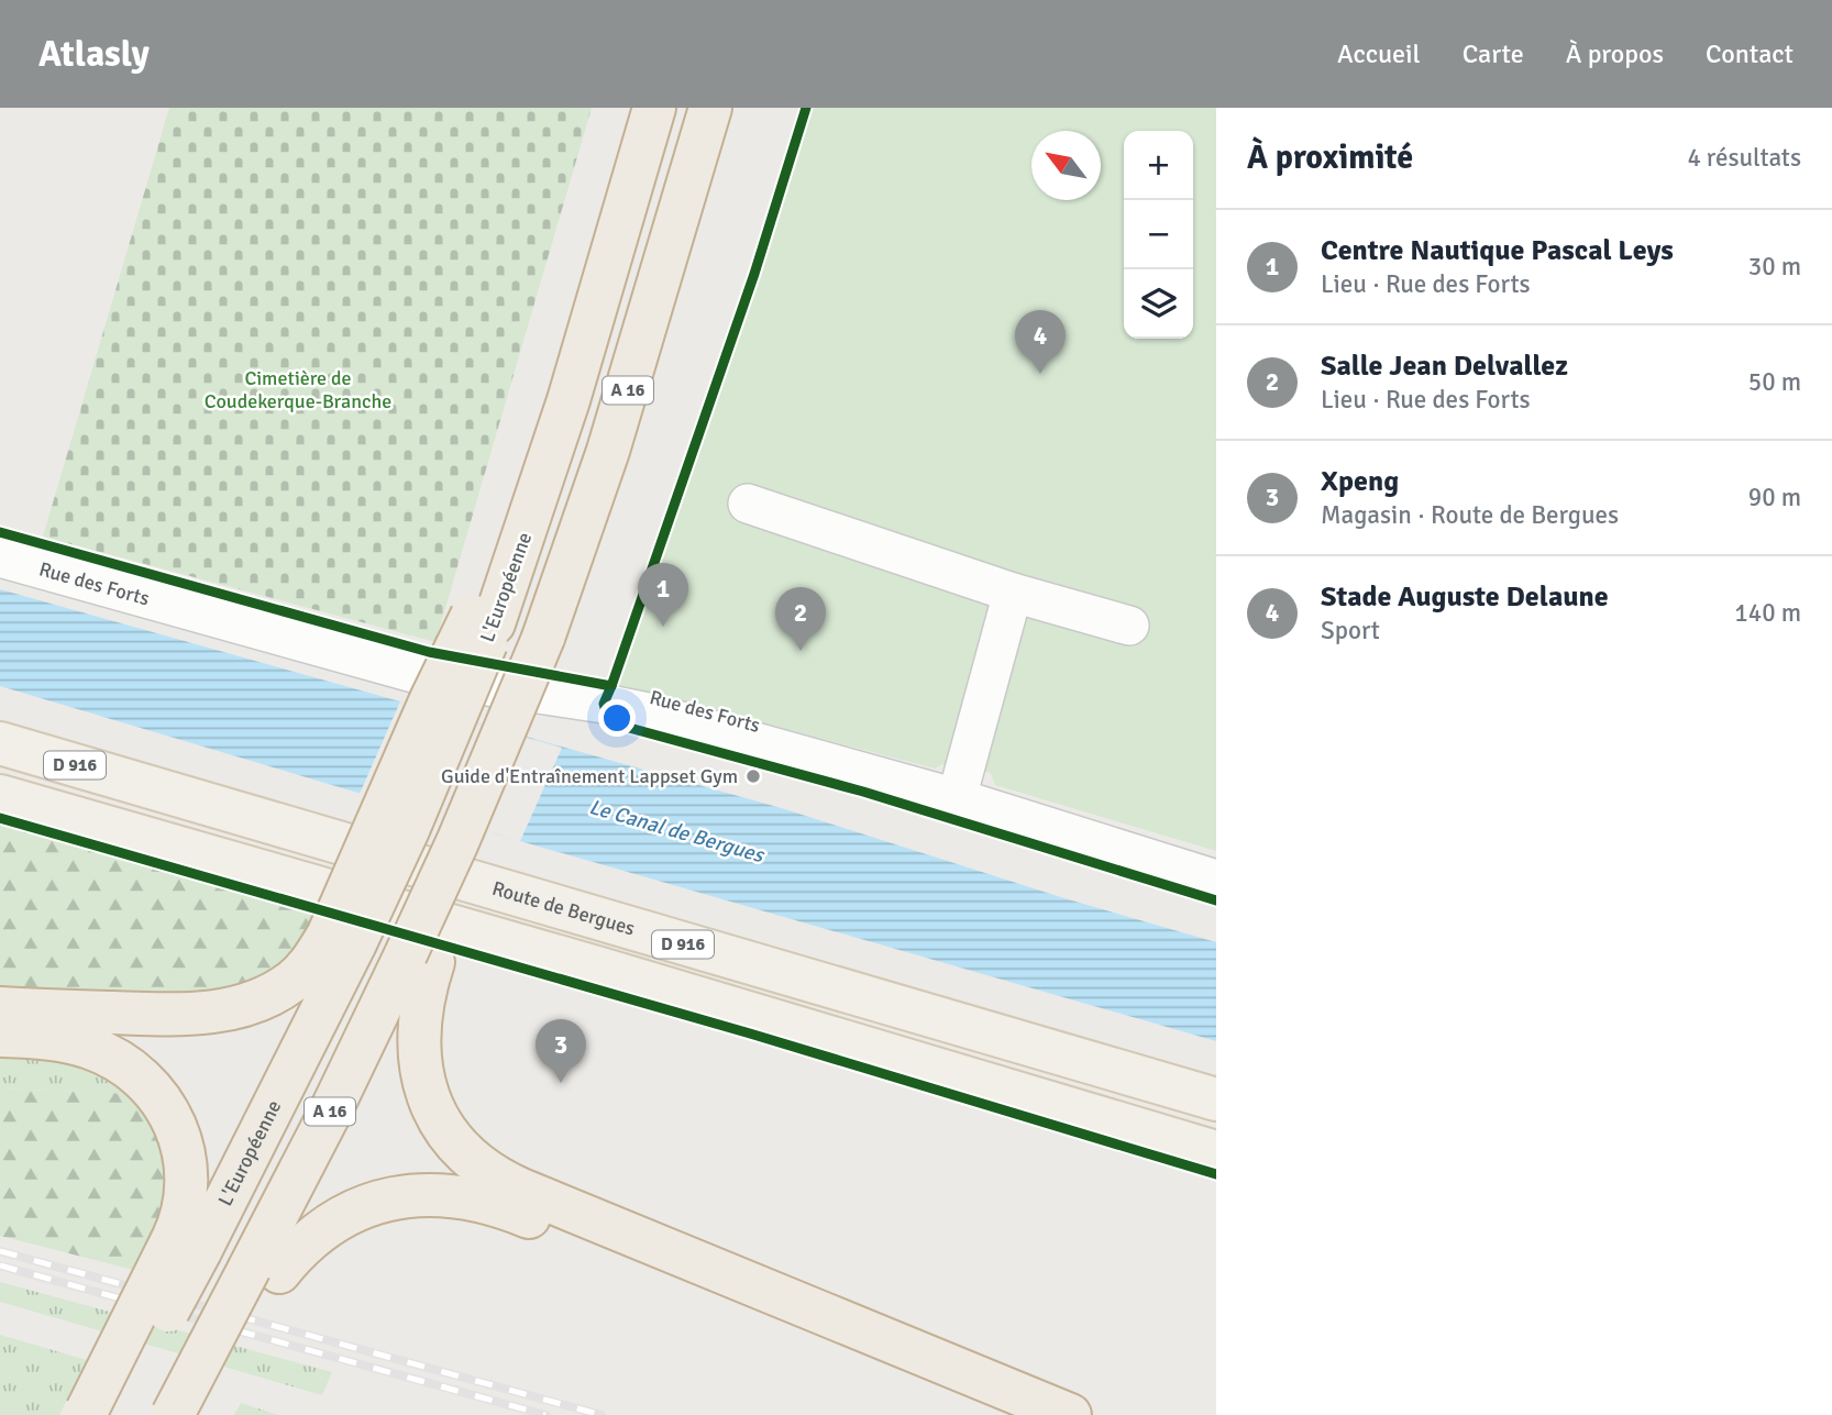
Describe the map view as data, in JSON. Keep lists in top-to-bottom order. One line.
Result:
{"streets":{"highway":["A 16","L'Européenne"],"main road":["D 916","Route de Bergues"],"street":["Rue des Forts"]},"crossings":[["A 16","L'Européenne"]],"water":["Le Canal de Bergues"],"parks":["Cimetière de Coudekerque-Branche"],"places":["Guide d'Entraînement Lappset Gym"],"north":"top left","page":{"header":"Atlasly","nav":["Accueil","Carte","À propos","Contact"],"heading":["À proximité","4 résultats"],"map_buttons":["+","−"],"list":[{"mark":"1","name":"Centre Nautique Pascal Leys","note":"Lieu · Rue des Forts","value":"30 m"},{"mark":"2","name":"Salle Jean Delvallez","note":"Lieu · Rue des Forts","value":"50 m"},{"mark":"3","name":"Xpeng","note":"Magasin · Route de Bergues","value":"90 m"},{"mark":"4","name":"Stade Auguste Delaune","note":"Sport","value":"140 m"}],"pins":["4","1","2","3"]}}
